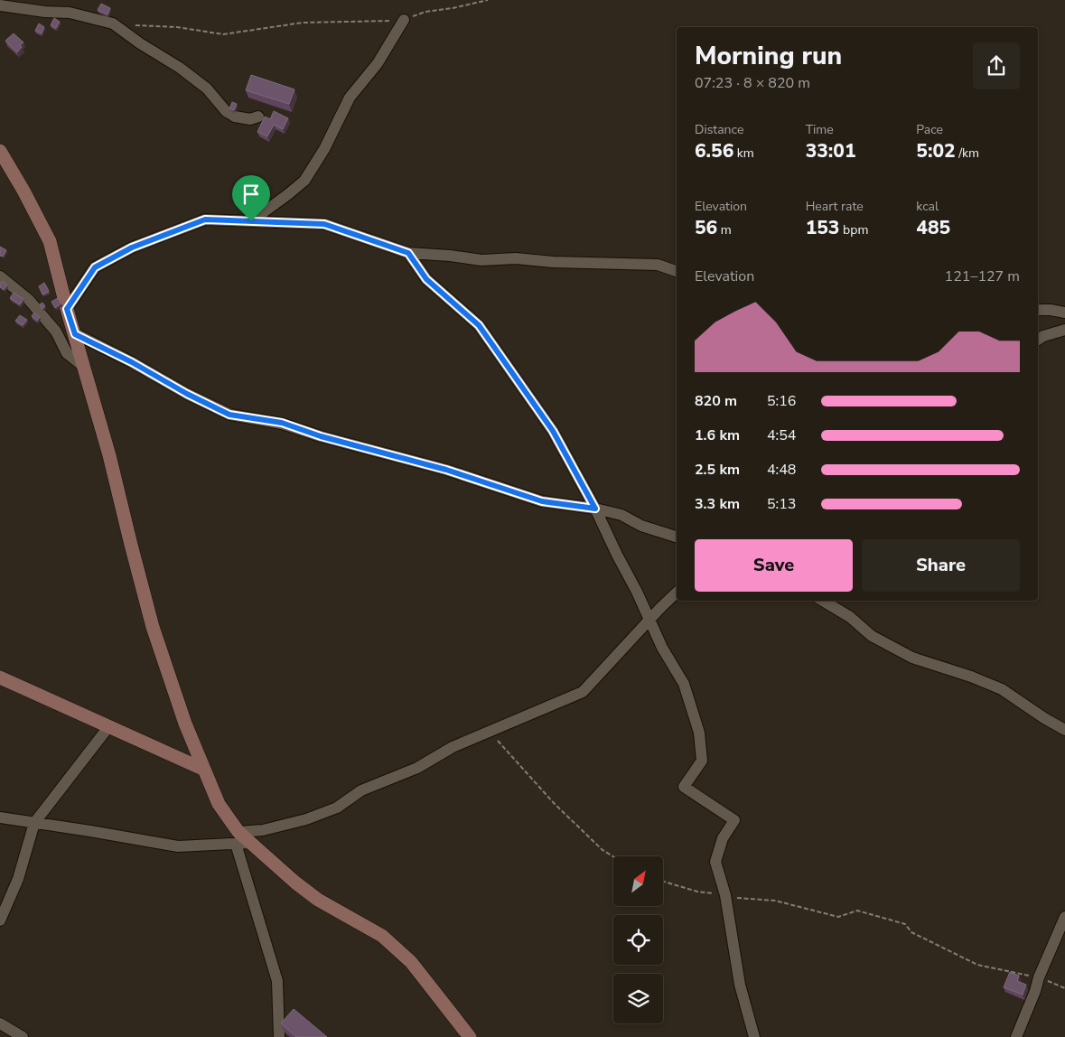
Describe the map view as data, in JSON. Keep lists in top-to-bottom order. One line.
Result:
{"north":"top right","page":{"heading":["Morning run","07:23 · 8 × 820 m"],"stats":[["Distance","6.56 km"],["Time","33:01"],["Pace","5:02 /km"],["Elevation","56 m"],["Heart rate","153 bpm"],["kcal","485"]],"chart":["Elevation","121–127 m"],"list":[{"name":"820 m","note":"5:16"},{"name":"1.6 km","note":"4:54"},{"name":"2.5 km","note":"4:48"},{"name":"3.3 km","note":"5:13"}],"buttons":["Save","Share"]}}
